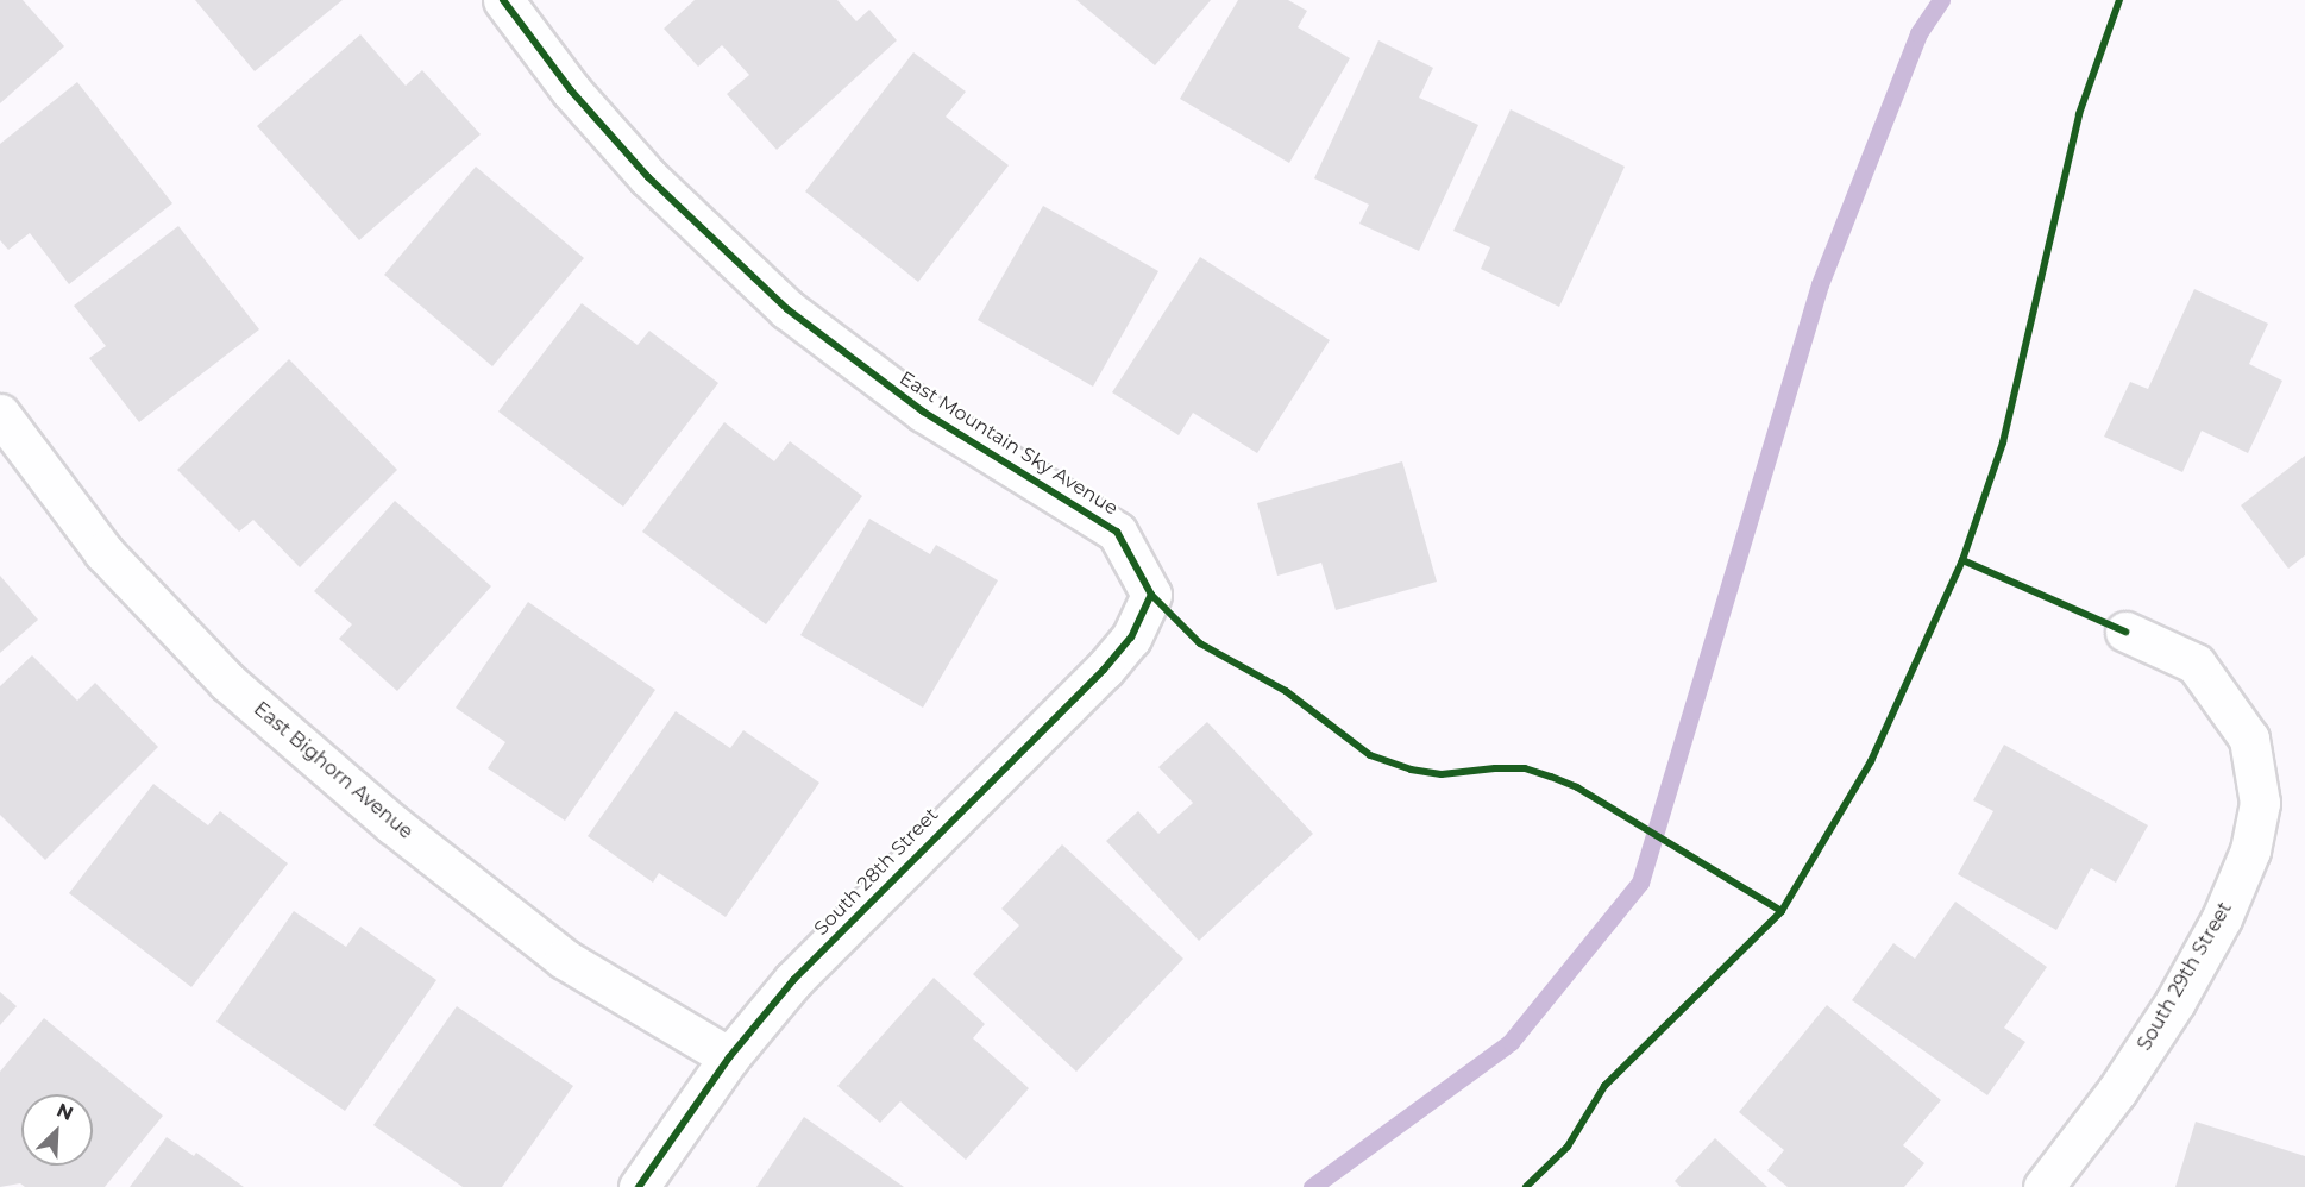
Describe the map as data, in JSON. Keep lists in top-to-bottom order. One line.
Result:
{"streets":{"street":["East Mountain Sky Avenue","East Bighorn Avenue","South 28th Street","South 29th Street"]},"crossings":[["East Mountain Sky Avenue","South 28th Street"],["East Bighorn Avenue","South 28th Street"]],"north":"top right"}
